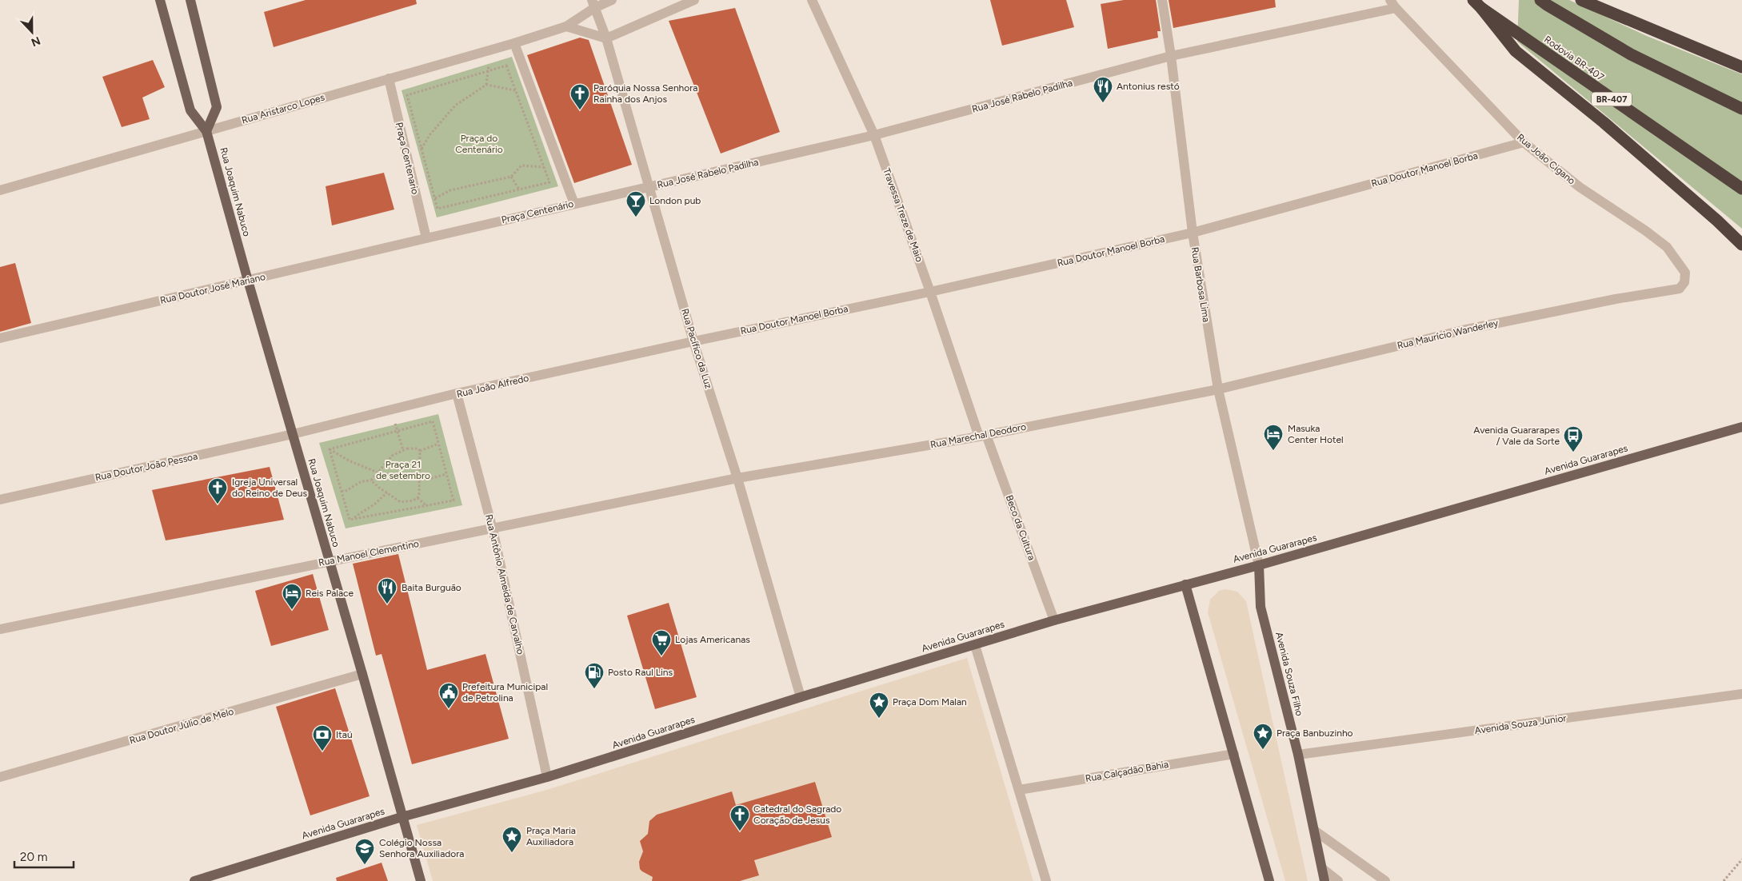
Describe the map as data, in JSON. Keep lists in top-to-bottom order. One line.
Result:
{"streets":{"highway":["Rodovia BR-407","BR-407"],"main road":["Rua Joaquim Nabuco","Avenida Guararapes","Avenida Souza Filho"],"street":["Rua José Rabelo Padilha","Rua Aristarco Lopes","Praça Centenario","Rua João Cigano","Rua Doutor Manoel Borba","Praça Centenário","Travessa Treze de Maio","Rua Barbosa Lima","Rua Doutor José Mariano","Rua Maurício Wanderley","Rua Pacífico da Luz","Rua João Alfredo","Rua Marechal Deodoro","Rua Doutor João Pessoa","Beco da Cultura","Rua Manoel Clementino","Rua Antônio Almeida de Carvalho","Avenida Souza Junior","Rua Doutor Júlio de Melo","Rua Calçadão Bahia"]},"crossings":[["Rua José Rabelo Padilha","Rua João Cigano"],["Rua José Rabelo Padilha","Praça Centenário"],["Rua José Rabelo Padilha","Travessa Treze de Maio"],["Rua José Rabelo Padilha","Rua Barbosa Lima"],["Rua José Rabelo Padilha","Rua Pacífico da Luz"],["Rua Aristarco Lopes","Praça Centenario"],["Rua Aristarco Lopes","Rua Joaquim Nabuco"],["Rua Aristarco Lopes","Rua Pacífico da Luz"],["Praça Centenario","Praça Centenário"],["Praça Centenario","Rua Doutor José Mariano"],["Rua João Cigano","Rua Doutor Manoel Borba"],["Rua João Cigano","Rua Maurício Wanderley"],["Rua Doutor Manoel Borba","Travessa Treze de Maio"],["Rua Doutor Manoel Borba","Rua Barbosa Lima"],["Rua Doutor Manoel Borba","Rua Pacífico da Luz"],["Rua Doutor Manoel Borba","Rua João Alfredo"],["Rua Joaquim Nabuco","Rua Doutor José Mariano"],["Rua Joaquim Nabuco","Rua João Alfredo"],["Rua Joaquim Nabuco","Avenida Guararapes"],["Rua Joaquim Nabuco","Rua Doutor João Pessoa"],["Rua Joaquim Nabuco","Rua Manoel Clementino"],["Rua Joaquim Nabuco","Rua Doutor Júlio de Melo"],["Praça Centenário","Rua Doutor José Mariano"],["Praça Centenário","Rua Pacífico da Luz"],["Travessa Treze de Maio","Rua Marechal Deodoro"],["Travessa Treze de Maio","Beco da Cultura"],["Rua Barbosa Lima","Rua Maurício Wanderley"],["Rua Barbosa Lima","Rua Marechal Deodoro"],["Rua Barbosa Lima","Avenida Guararapes"],["Rua Barbosa Lima","Avenida Souza Filho"],["Rua Maurício Wanderley","Rua Marechal Deodoro"],["Rua Pacífico da Luz","Rua João Alfredo"],["Rua Pacífico da Luz","Rua Marechal Deodoro"],["Rua Pacífico da Luz","Avenida Guararapes"],["Rua Pacífico da Luz","Rua Manoel Clementino"],["Rua João Alfredo","Rua Doutor João Pessoa"],["Rua João Alfredo","Rua Antônio Almeida de Carvalho"],["Rua Marechal Deodoro","Beco da Cultura"],["Rua Marechal Deodoro","Rua Manoel Clementino"],["Avenida Guararapes","Beco da Cultura"],["Avenida Guararapes","Rua Antônio Almeida de Carvalho"],["Avenida Guararapes","Avenida Souza Filho"],["Rua Manoel Clementino","Rua Antônio Almeida de Carvalho"],["Avenida Souza Filho","Avenida Souza Junior"]],"parks":["Praça do Centenário","Praça 21 de setembro"],"places":{"restaurant":["Antonius restó","Baita Burguão"],"church":["Paróquia Nossa Senhora Rainha dos Anjos","Igreja Universal do Reino de Deus","Catedral do Sagrado Coração de Jesus"],"bar":["London pub"],"hotel":["Masuka Center Hotel","Reis Palace"],"bus stop":["Avenida Guararapes / Vale da Sorte"],"supermarket":["Lojas Americanas"],"fuel station":["Posto Raul Lins"],"public building":["Prefeitura Municipal de Petrolina"],"place":["Praça Dom Malan","Praça Banbuzinho","Praça Maria Auxiliadora"],"bank":["Itaú"],"school or university":["Colégio Nossa Senhora Auxiliadora"]},"scale_bar":"20 m","north":"bottom"}
